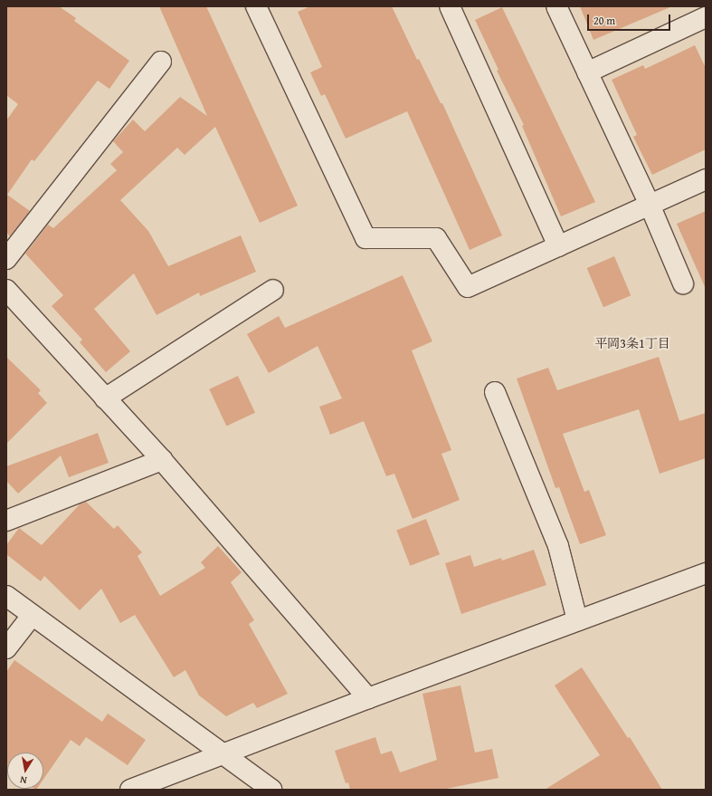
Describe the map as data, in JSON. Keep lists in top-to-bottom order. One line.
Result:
{"districts":["平岡3条1丁目"],"scale_bar":"20 m","north":"bottom"}
